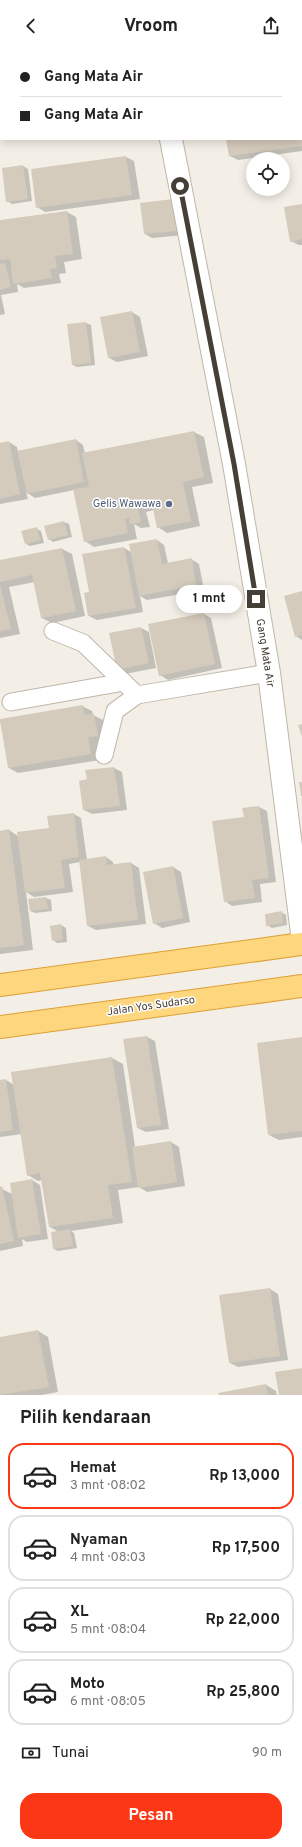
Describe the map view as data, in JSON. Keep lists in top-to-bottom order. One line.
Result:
{"streets":{"highway":["Jalan Yos Sudarso"],"street":["Gang Mata Air"]},"places":["Gelis Wawawa"],"page":{"header":"Vroom","banner":["Gang Mata Air","Gang Mata Air"],"bubble":"1 mnt","heading":"Pilih kendaraan","list":[{"name":"Hemat","note":"3 mnt · 08:02","value":"Rp 13,000"},{"name":"Nyaman","note":"4 mnt · 08:03","value":"Rp 17,500"},{"name":"XL","note":"5 mnt · 08:04","value":"Rp 22,000"},{"name":"Moto","note":"6 mnt · 08:05","value":"Rp 25,800"}],"pay":["Tunai","90 m"],"buttons":"Pesan"}}
